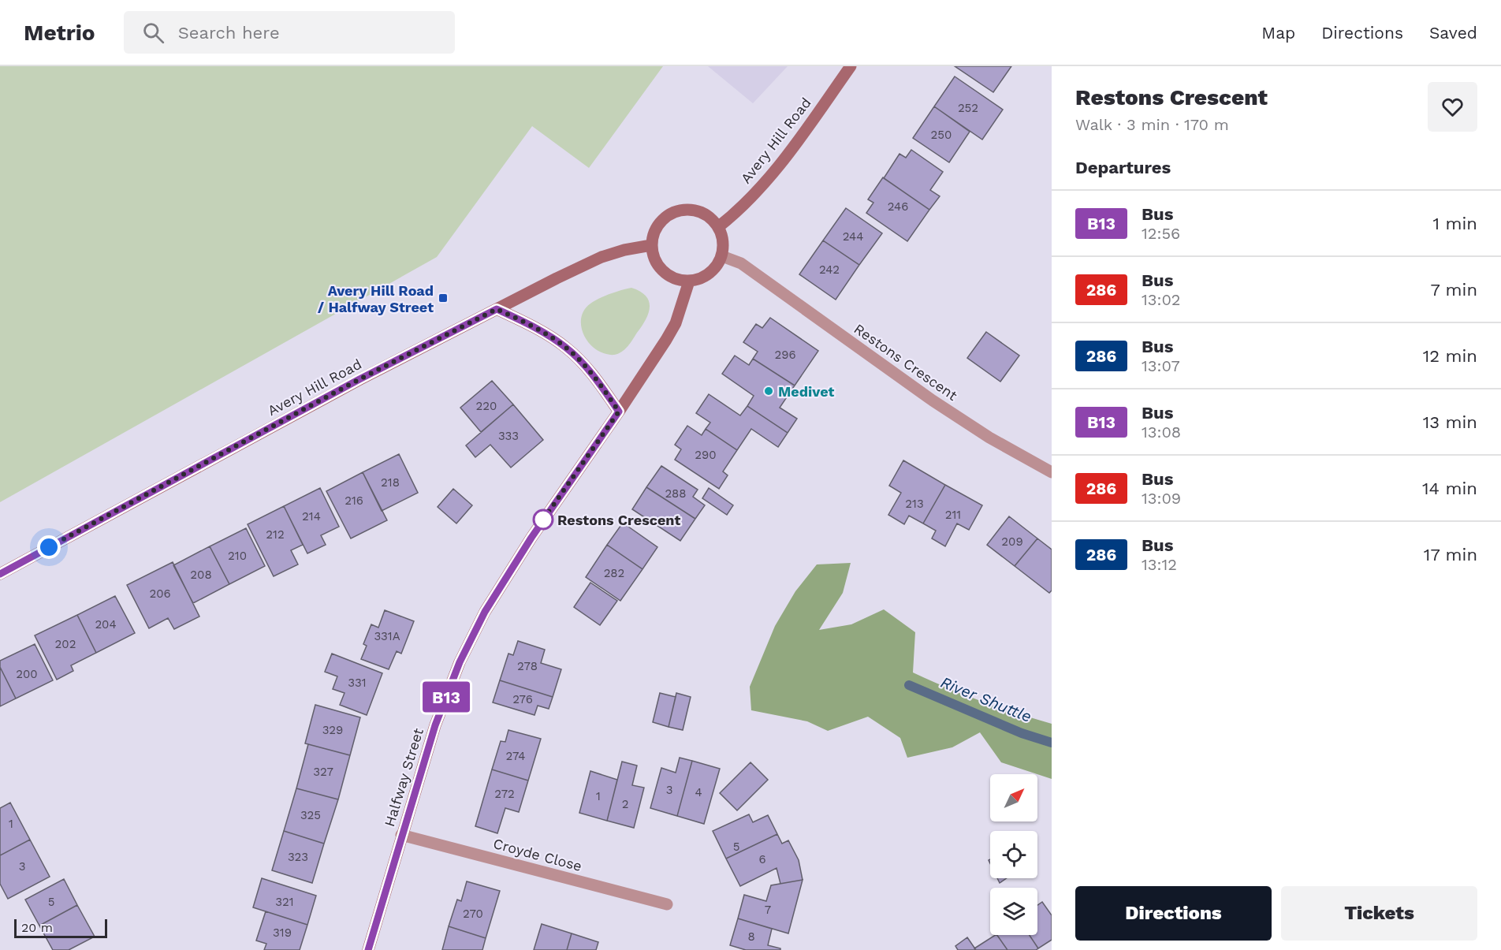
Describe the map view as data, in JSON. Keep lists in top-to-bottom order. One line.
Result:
{"streets":{"main road":["Avery Hill Road","Halfway Street"],"street":["Restons Crescent","Croyde Close"]},"crossings":[["Avery Hill Road","Restons Crescent"],["Avery Hill Road","Halfway Street"],["Restons Crescent","Halfway Street"],["Halfway Street","Croyde Close"]],"water":["River Shuttle"],"places":{"transit":["Avery Hill Road / Halfway Street"],"other":["Medivet","Restons Crescent"]},"lines":["bus line B13"],"house_numbers":["252","250","246","244","242","296","220","333","290","218","288","216","213","211","214","212","209","210","282","208","206","204","331A","202","278","200","331","276","329","274","327","3","4","272","1","2","325","1","5","323","6","3","5","321","7","270","319","8"],"scale_bar":"20 m","north":"top right","page":{"header":"Metrio","search":"Search here","nav":["Map","Directions","Saved"],"on_map":"B13","heading":[["Restons Crescent","Walk · 3 min · 170 m"],"Departures"],"list":[{"mark":"B13","name":"Bus","note":"12:56","value":"1 min"},{"mark":"286","name":"Bus","note":"13:02","value":"7 min"},{"mark":"286","name":"Bus","note":"13:07","value":"12 min"},{"mark":"B13","name":"Bus","note":"13:08","value":"13 min"},{"mark":"286","name":"Bus","note":"13:09","value":"14 min"},{"mark":"286","name":"Bus","note":"13:12","value":"17 min"}],"buttons":["Directions","Tickets"],"scale":"20 m"}}
